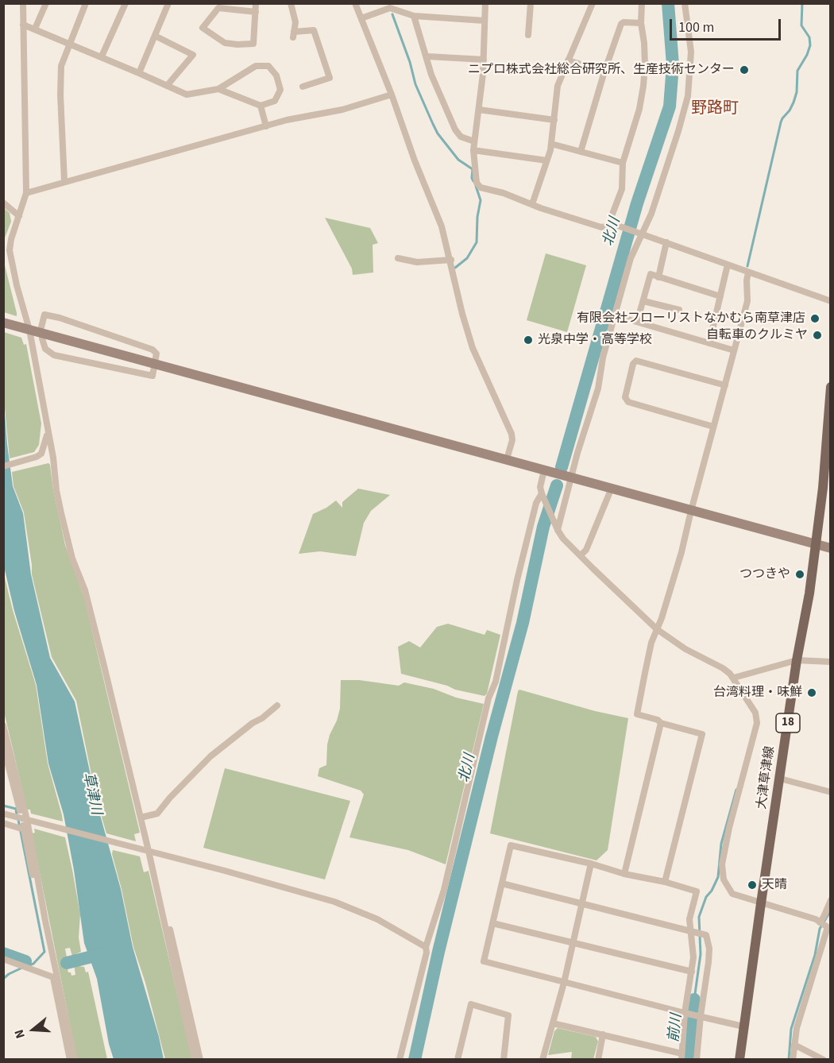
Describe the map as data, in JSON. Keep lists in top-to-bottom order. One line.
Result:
{"streets":{"main road":["18","大津草津線"]},"districts":["野路町"],"water":["北川","草津川","前川"],"places":["ニプロ株式会社総合研究所、生産技術センター","有限会社フローリストなかむら南草津店","自転車のクルミヤ","光泉中学・高等学校","つつきや","台湾料理・味鮮","天晴"],"scale_bar":"100 m","north":"left"}
